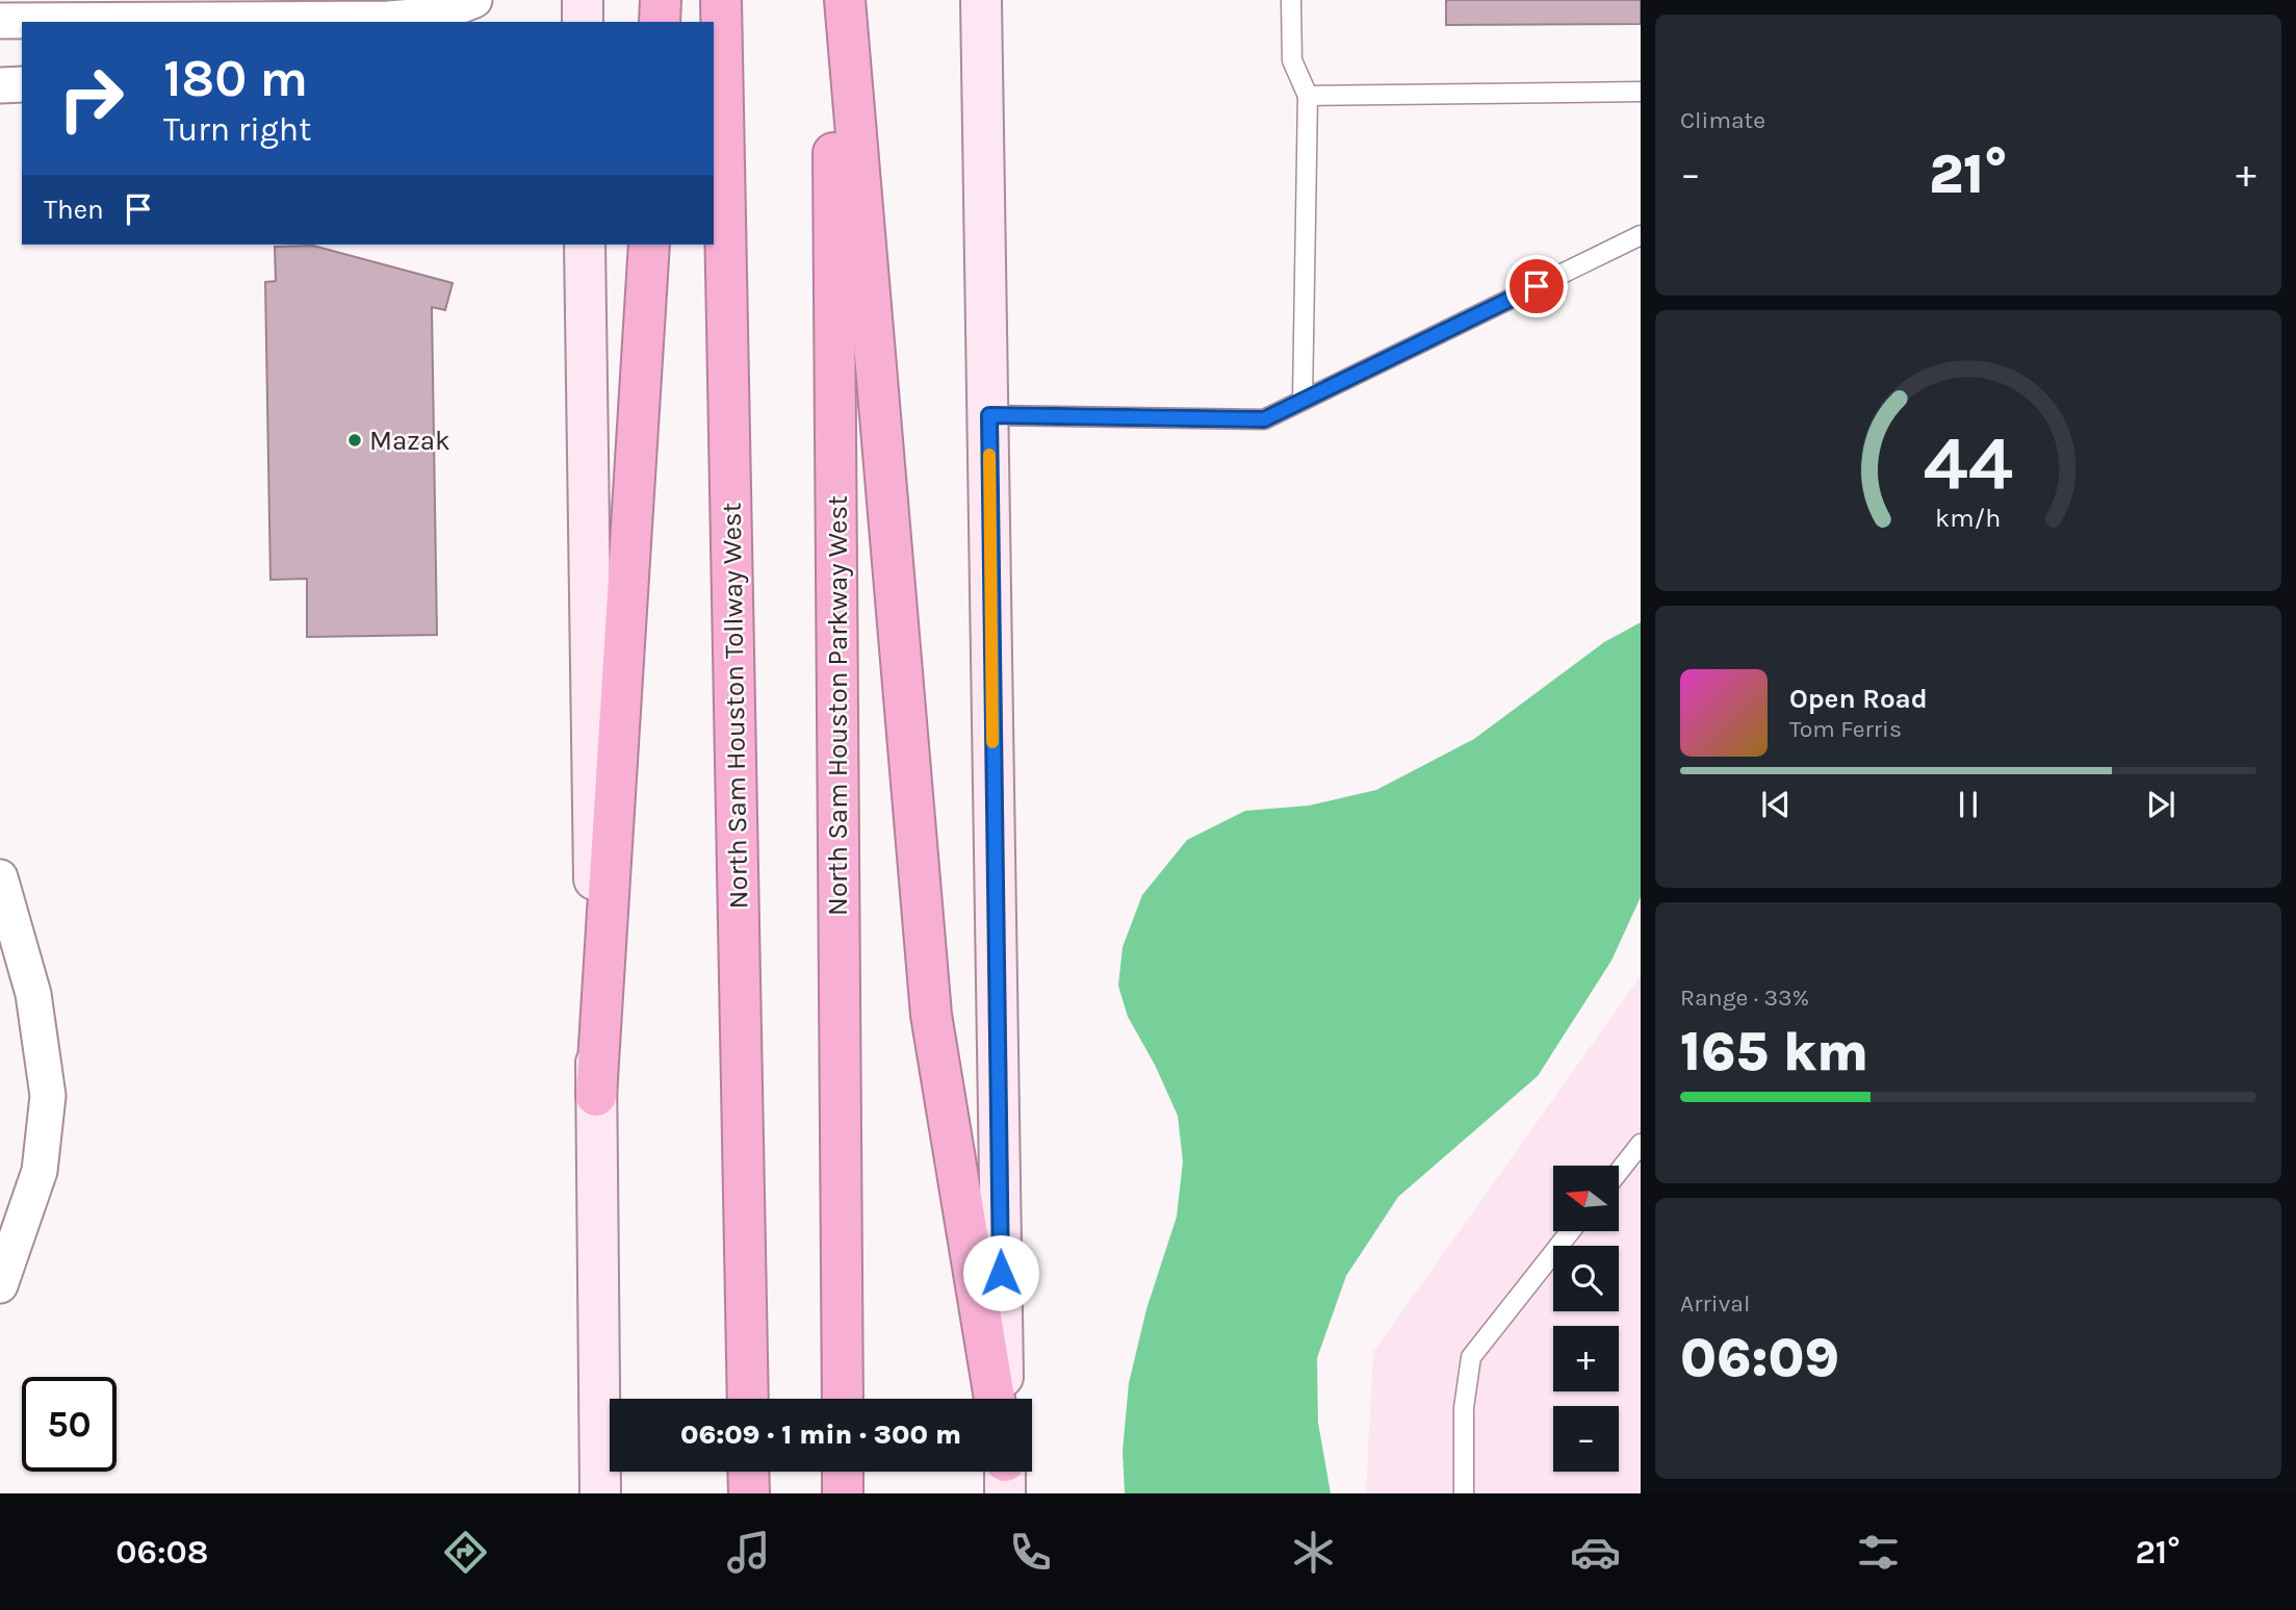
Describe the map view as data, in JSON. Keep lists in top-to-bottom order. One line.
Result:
{"streets":{"highway":["North Sam Houston Tollway West","North Sam Houston Parkway West"]},"places":["Mazak"],"north":"left","page":{"tile":["Climate",["Range · 33%","165 km"],["Arrival","06:09"]],"turn":["180 m","Turn right"],"heat":["−","21°","+"],"then":"Then","song":["Open Road","Tom Ferris"],"map_buttons":["+","−"],"limit":"50","trip":"06:09 · 1 min · 300 m","tabs":["06:08","21°"],"gauge":["44","km/h"]}}
